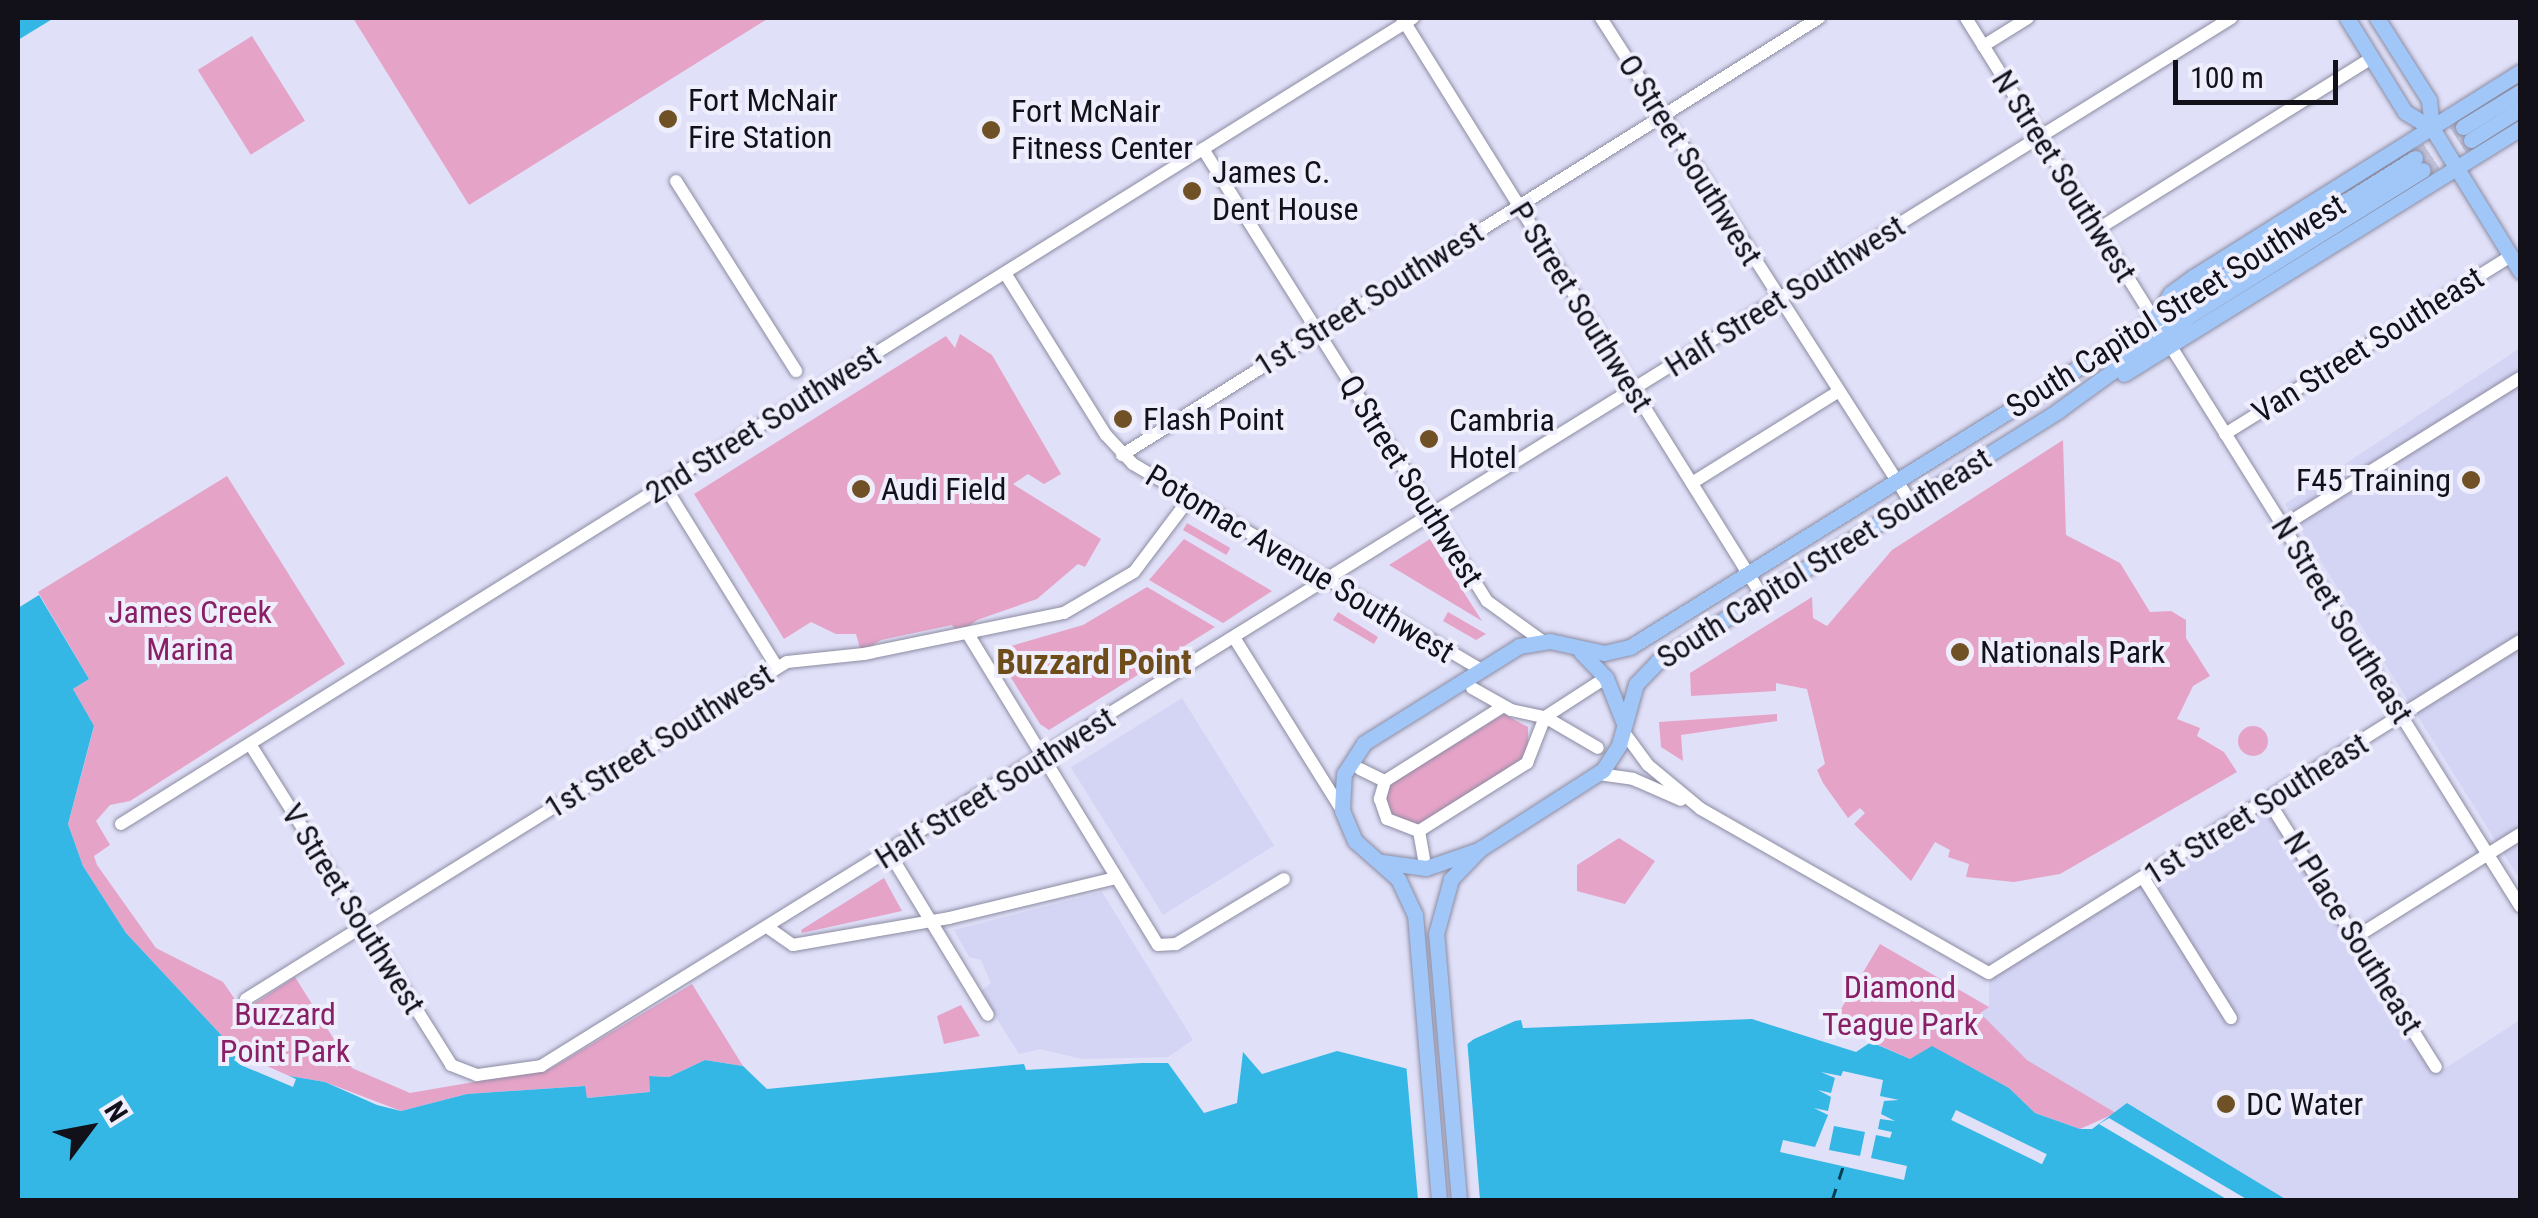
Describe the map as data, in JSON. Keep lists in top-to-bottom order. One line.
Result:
{"streets":{"main road":["South Capitol Street Southwest","South Capitol Street Southeast"],"street":["O Street Southwest","N Street Southwest","Half Street Southwest","1st Street Southwest","P Street Southwest","Van Street Southeast","2nd Street Southwest","Q Street Southwest","Potomac Avenue Southwest","N Street Southeast","1st Street Southeast","V Street Southwest","N Place Southeast"]},"crossings":[["O Street Southwest","Half Street Southwest"],["O Street Southwest","1st Street Southwest"],["O Street Southwest","South Capitol Street Southwest"],["O Street Southwest","South Capitol Street Southeast"],["N Street Southwest","Half Street Southwest"],["N Street Southwest","South Capitol Street Southwest"],["N Street Southwest","South Capitol Street Southeast"],["N Street Southwest","N Street Southeast"],["Half Street Southwest","P Street Southwest"],["Half Street Southwest","Q Street Southwest"],["Half Street Southwest","Potomac Avenue Southwest"],["Half Street Southwest","V Street Southwest"],["1st Street Southwest","P Street Southwest"],["1st Street Southwest","Q Street Southwest"],["1st Street Southwest","Potomac Avenue Southwest"],["1st Street Southwest","V Street Southwest"],["South Capitol Street Southwest","P Street Southwest"],["South Capitol Street Southwest","Q Street Southwest"],["South Capitol Street Southwest","South Capitol Street Southeast"],["South Capitol Street Southwest","N Street Southeast"],["P Street Southwest","2nd Street Southwest"],["P Street Southwest","South Capitol Street Southeast"],["Van Street Southeast","N Street Southeast"],["2nd Street Southwest","Q Street Southwest"],["2nd Street Southwest","V Street Southwest"],["South Capitol Street Southeast","N Street Southeast"],["N Street Southeast","1st Street Southeast"],["1st Street Southeast","N Place Southeast"]],"districts":["Buzzard Point"],"parks":["James Creek Marina","Diamond Teague Park","Buzzard Point Park"],"places":["Fort McNair Fire Station","Fort McNair Fitness Center","James C. Dent House","Flash Point","Cambria Hotel","F45 Training","Audi Field","Nationals Park","DC Water"],"scale_bar":"100 m","north":"top right"}
